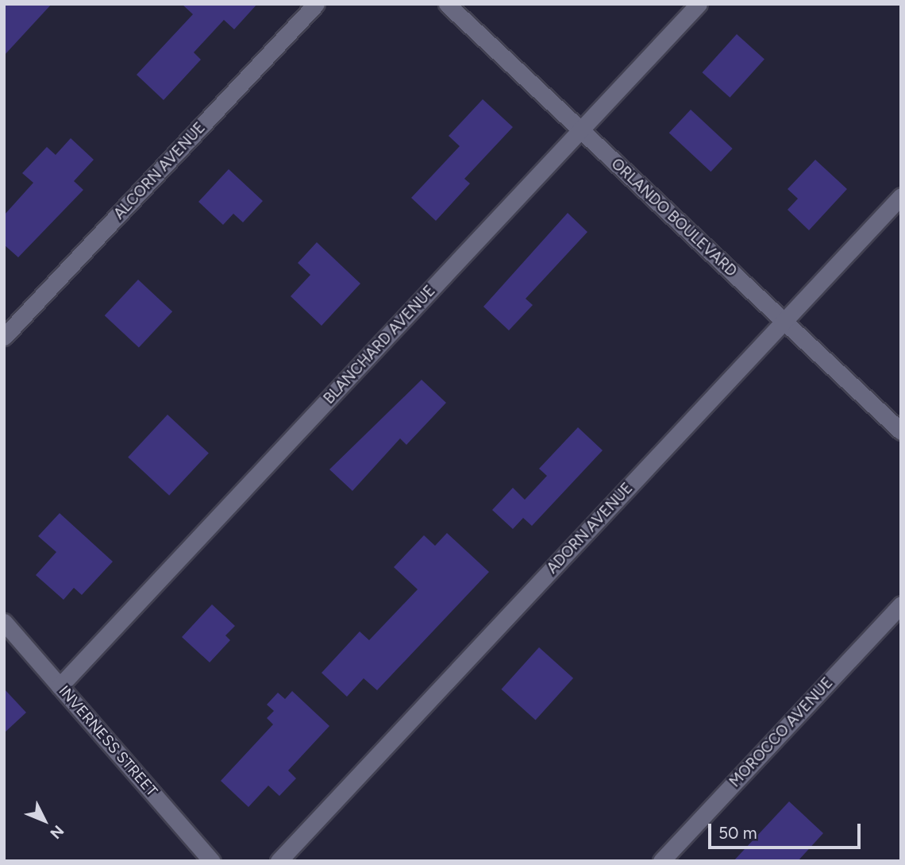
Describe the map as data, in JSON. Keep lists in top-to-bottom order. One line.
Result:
{"streets":{"street":["ALCORN AVENUE","ORLANDO BOULEVARD","BLANCHARD AVENUE","ADORN AVENUE","MOROCCO AVENUE","INVERNESS STREET"]},"crossings":[["ORLANDO BOULEVARD","BLANCHARD AVENUE"],["ORLANDO BOULEVARD","ADORN AVENUE"],["BLANCHARD AVENUE","INVERNESS STREET"]],"scale_bar":"50 m","north":"bottom right"}
